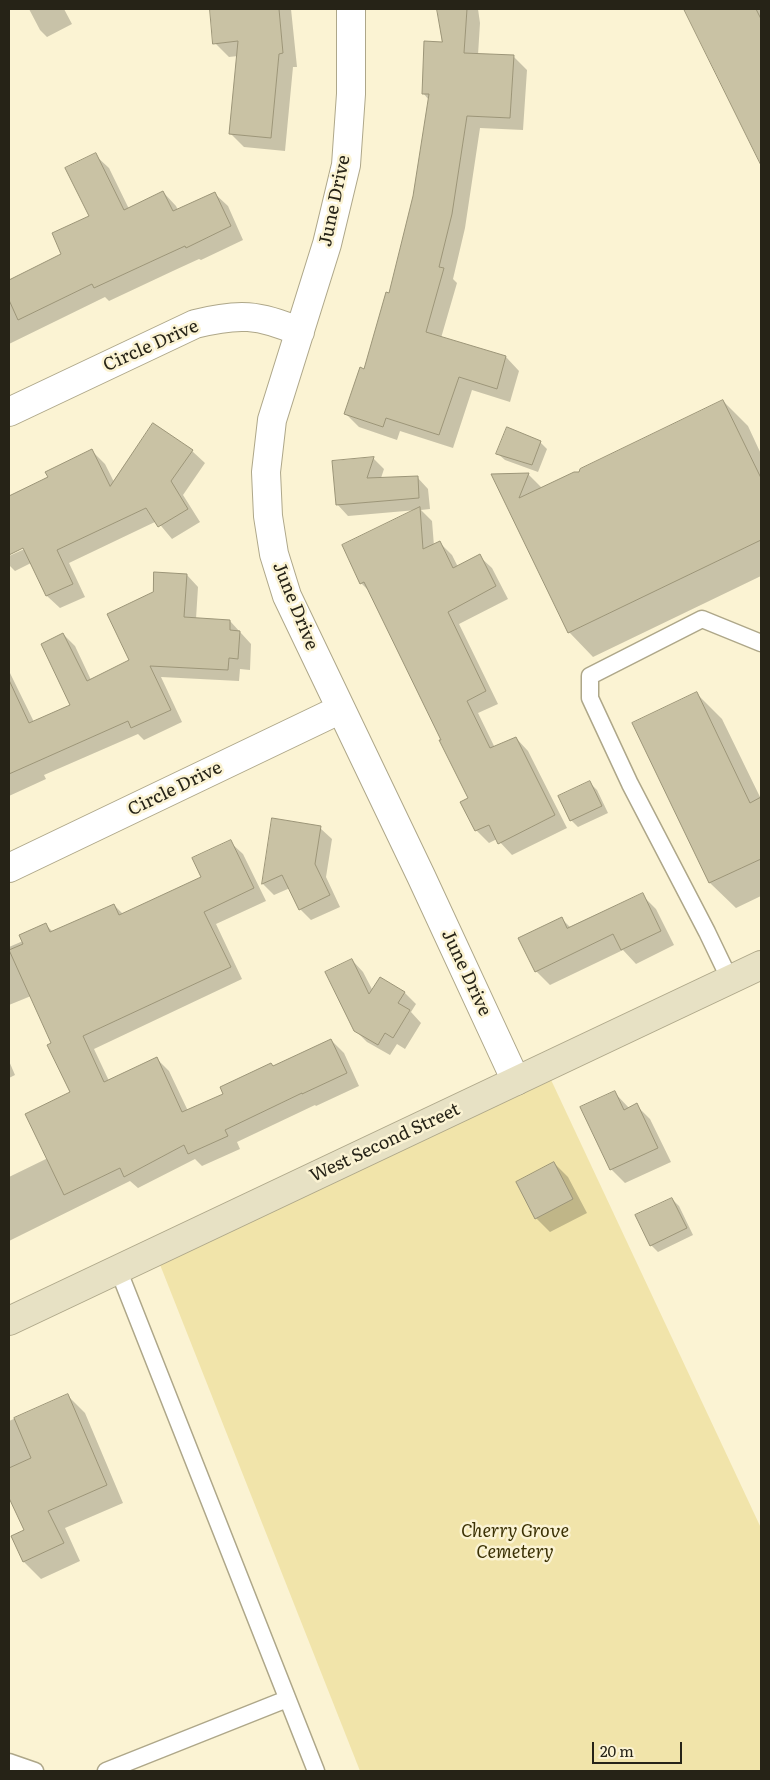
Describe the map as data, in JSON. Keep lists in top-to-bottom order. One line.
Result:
{"streets":{"main road":["West Second Street"],"street":["June Drive","Circle Drive"]},"crossings":[["June Drive","Circle Drive"],["June Drive","West Second Street"]],"parks":["Cherry Grove Cemetery"],"scale_bar":"20 m"}
